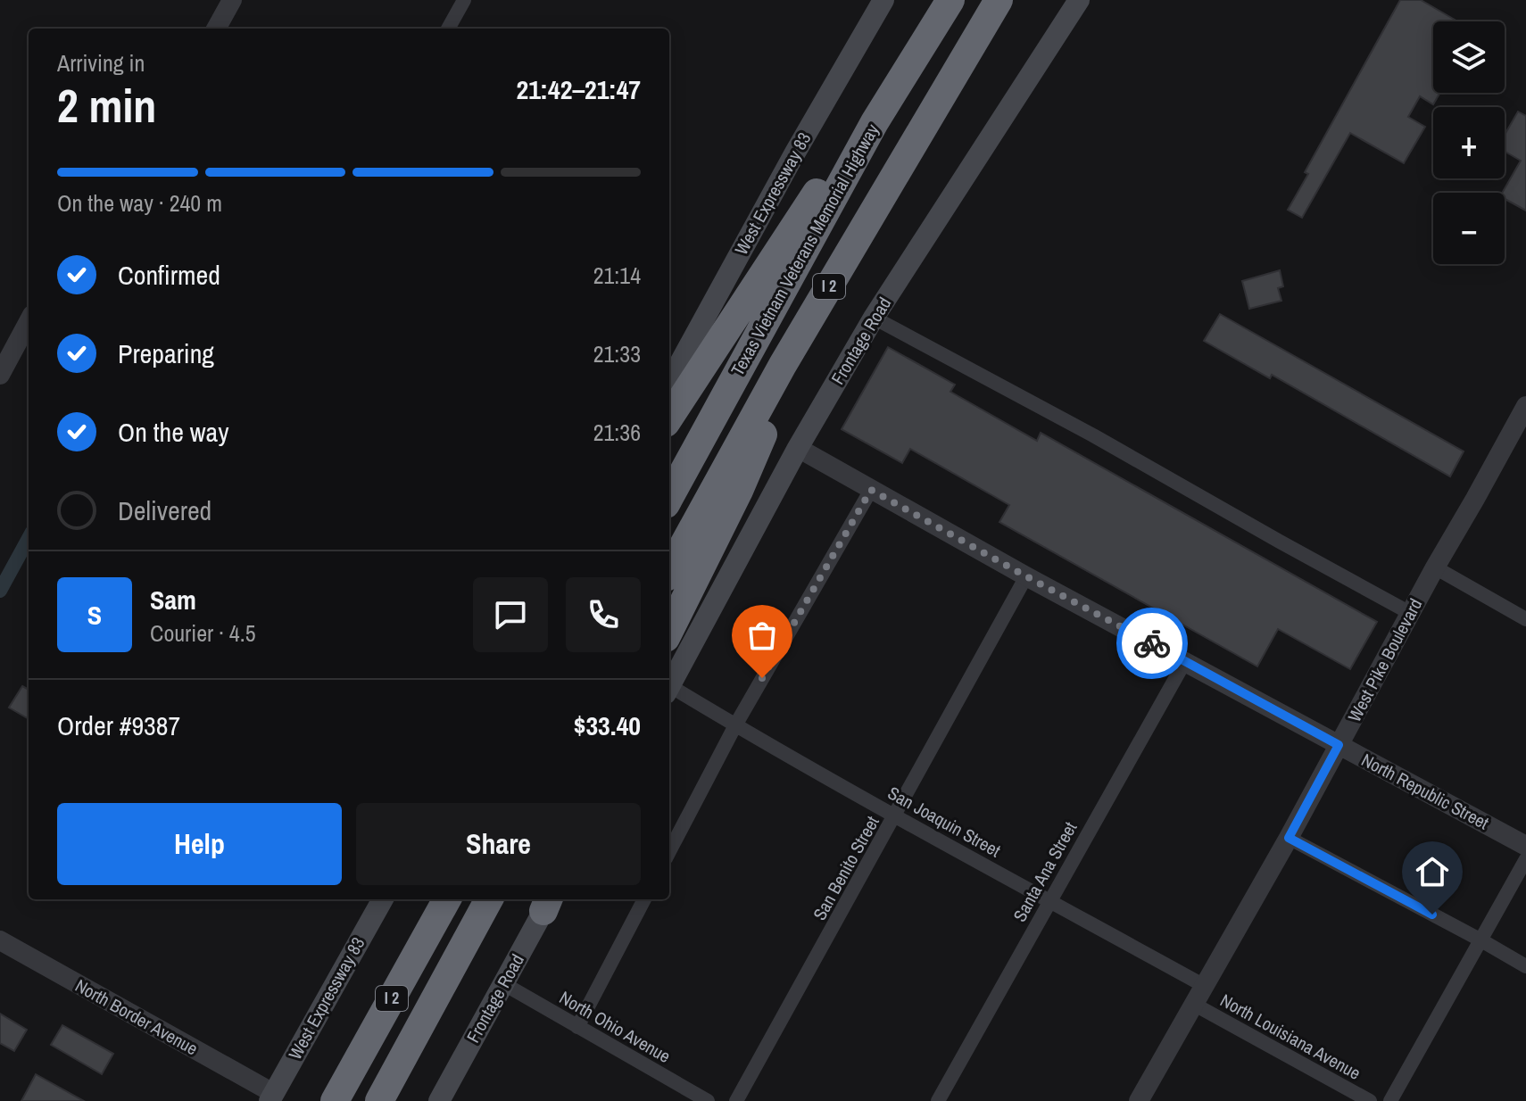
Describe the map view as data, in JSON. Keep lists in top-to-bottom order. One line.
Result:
{"streets":{"highway":["Texas Vietnam Veterans Memorial Highway","I 2"],"main road":["West Expressway 83","Frontage Road"],"street":["West Pike Boulevard","North Republic Street","San Joaquin Street","San Benito Street","Santa Ana Street","North Border Avenue","North Ohio Avenue","North Louisiana Avenue"]},"crossings":[["West Expressway 83","North Border Avenue"],["Frontage Road","North Republic Street"],["Frontage Road","North Ohio Avenue"],["West Pike Boulevard","North Republic Street"],["West Pike Boulevard","San Joaquin Street"],["West Pike Boulevard","North Louisiana Avenue"],["North Republic Street","San Benito Street"],["North Republic Street","Santa Ana Street"],["San Joaquin Street","San Benito Street"],["San Joaquin Street","Santa Ana Street"]],"page":{"map_buttons":["+","−"],"heading":["2 min","Arriving in","21:42–21:47"],"panel":["Sam","Courier · 4.5","Order #9387","$33.40"],"bar":"On the way · 240 m","list":[["Confirmed","21:14"],["Preparing","21:33"],["On the way","21:36"],"Delivered"],"round":"S","buttons":["Help","Share"]}}
